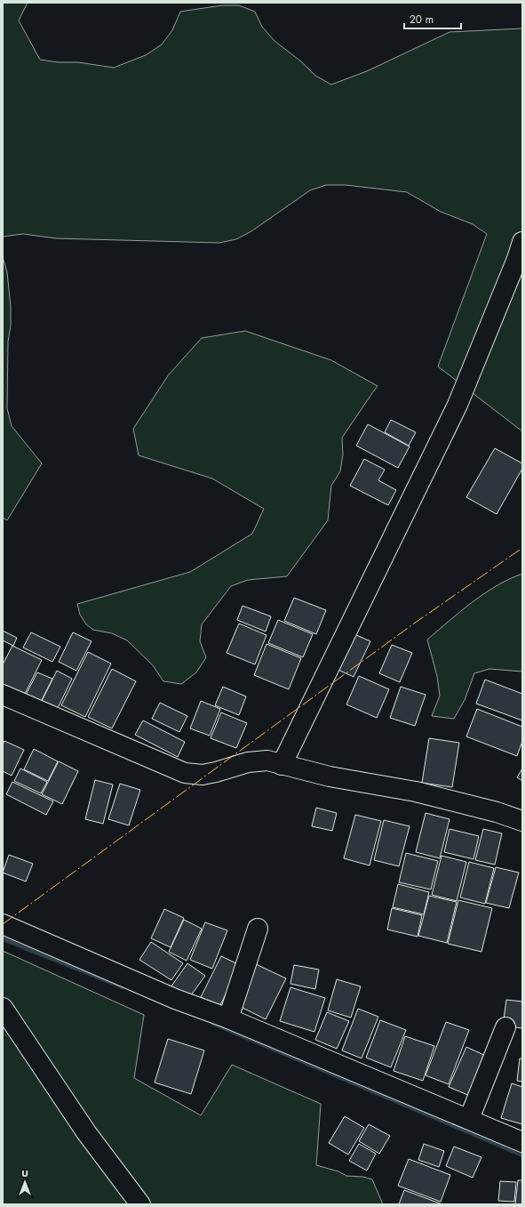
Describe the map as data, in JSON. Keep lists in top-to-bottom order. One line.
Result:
{"scale_bar":"20 m","north":"top"}
